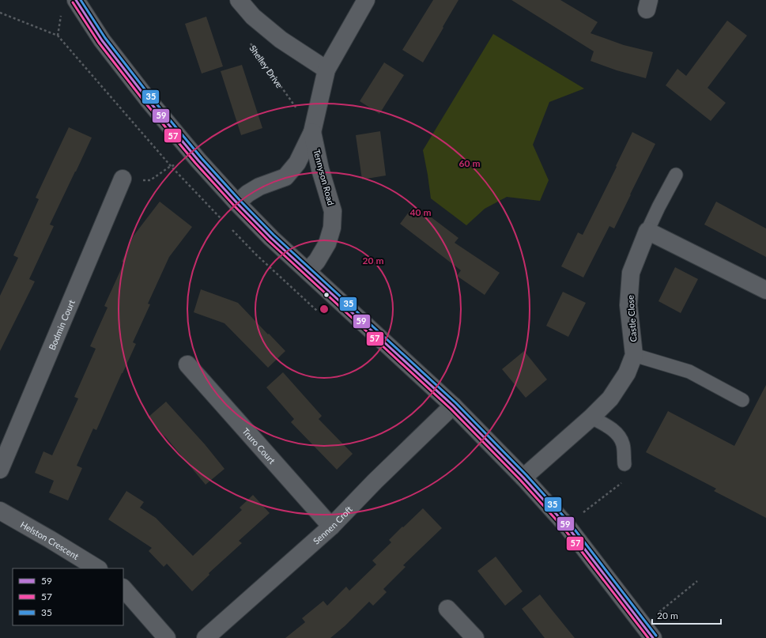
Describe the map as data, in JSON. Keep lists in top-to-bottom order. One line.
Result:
{"streets":{"street":["Tennyson Road","Castle Close","Bodmin Court","Truro Court","Sennen Croft","Helston Crescent"],"path":["Shelley Drive"]},"crossings":[["Shelley Drive","Tennyson Road"],["Truro Court","Sennen Croft"]],"lines":["transit line 59","transit line 35","transit line 57"],"legend":["59","57","35"],"scale_bar":"20 m","rings":["60 m","40 m","20 m"]}
